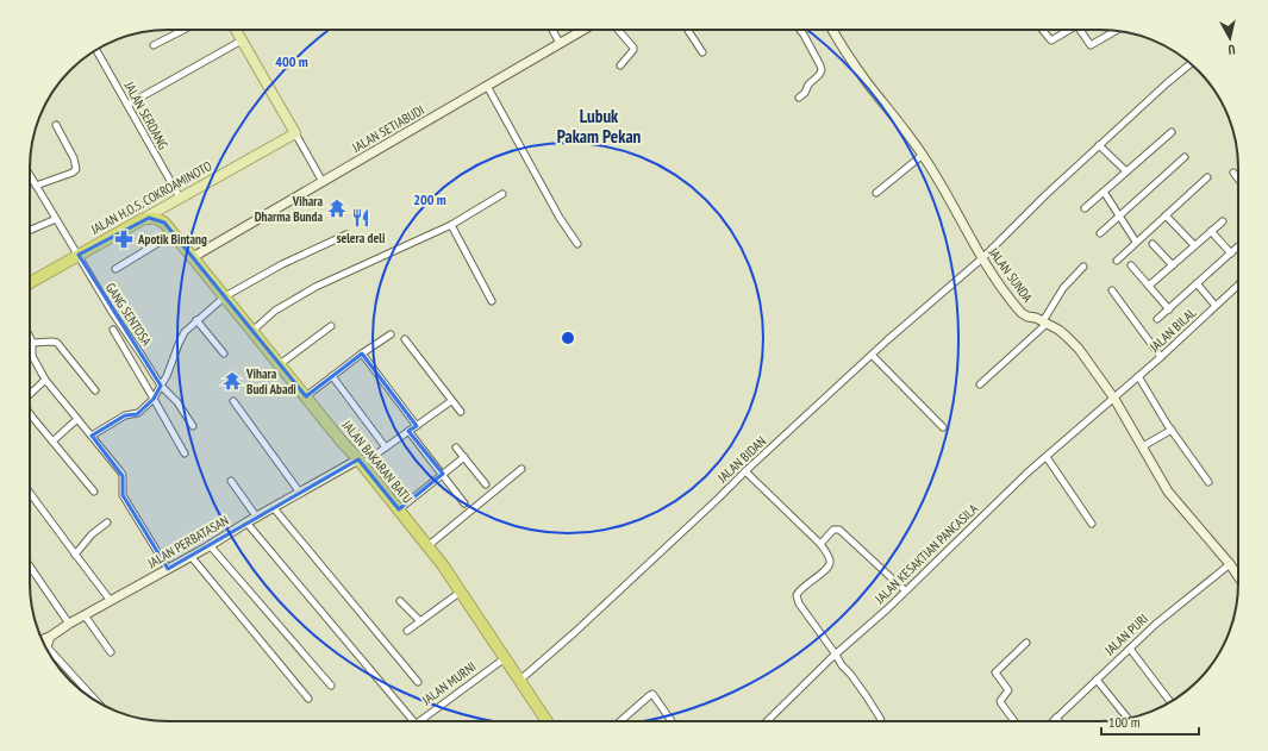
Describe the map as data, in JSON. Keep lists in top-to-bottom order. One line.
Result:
{"streets":{"highway":["JALAN H.O.S. COKROAMINOTO","JALAN BAKARAN BATU"],"street":["JALAN SERDANG","JALAN SETIABUDI","JALAN SUNDA","GANG SENTOSA","JALAN BILAL","JALAN BIDAN","JALAN PERBATASAN","JALAN KESAKTIAN PANCASILA","JALAN PURI","JALAN MURNI"]},"crossings":[["JALAN SERDANG","JALAN H.O.S. COKROAMINOTO"],["JALAN SETIABUDI","JALAN BAKARAN BATU"],["JALAN H.O.S. COKROAMINOTO","GANG SENTOSA"],["JALAN SUNDA","JALAN BILAL"],["JALAN SUNDA","JALAN BIDAN"],["JALAN SUNDA","JALAN KESAKTIAN PANCASILA"],["JALAN SUNDA","JALAN PURI"],["JALAN BILAL","JALAN KESAKTIAN PANCASILA"],["JALAN BIDAN","JALAN BAKARAN BATU"],["JALAN BAKARAN BATU","JALAN PERBATASAN"],["JALAN BAKARAN BATU","JALAN MURNI"]],"districts":["Lubuk Pakam Pekan"],"places":{"temple":["Vihara Dharma Bunda","Vihara Budi Abadi"],"restaurant":["selera deli"],"pharmacy":["Apotik Bintang"]},"scale_bar":"100 m","north":"bottom","rings":["400 m","200 m"]}
